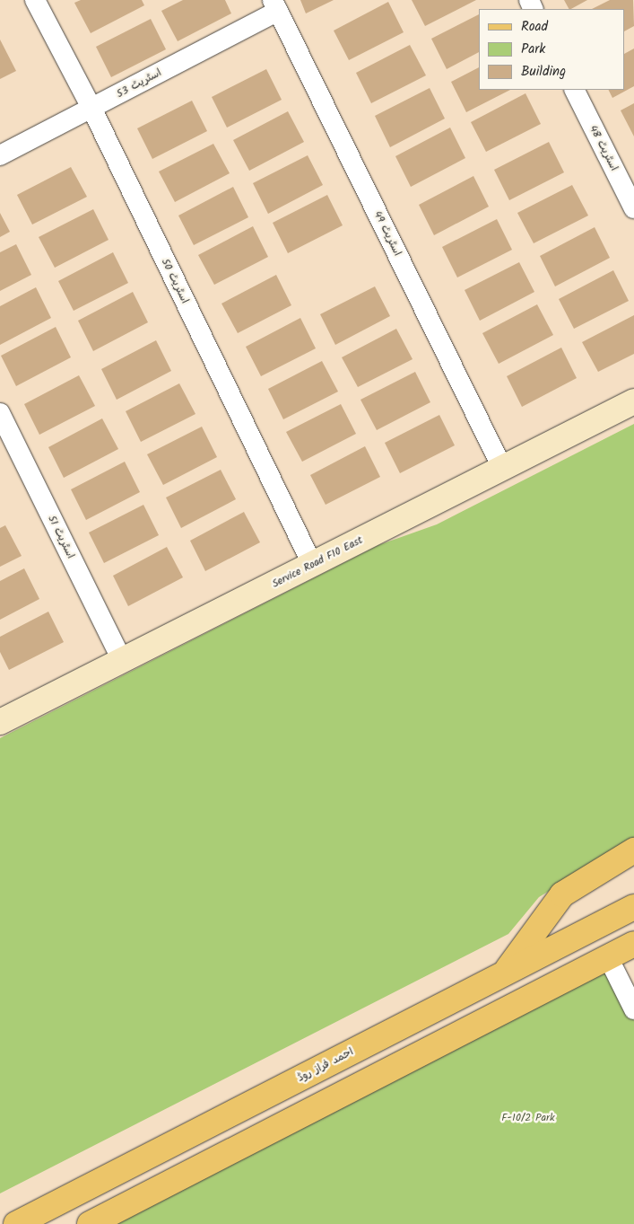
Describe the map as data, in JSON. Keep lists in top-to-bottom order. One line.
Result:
{"streets":{"main road":["احمد فراز روڈ"],"street":["اسٹریٹ 53","اسٹریٹ 48","اسٹریٹ 49","اسٹریٹ 50","اسٹریٹ 51","Service Road F10 East"]},"crossings":[["اسٹریٹ 53","اسٹریٹ 49"],["اسٹریٹ 53","اسٹریٹ 50"],["اسٹریٹ 49","Service Road F10 East"],["اسٹریٹ 50","Service Road F10 East"],["اسٹریٹ 51","Service Road F10 East"]],"parks":["F-10/2 Park"],"legend":["Road","Park","Building"]}
